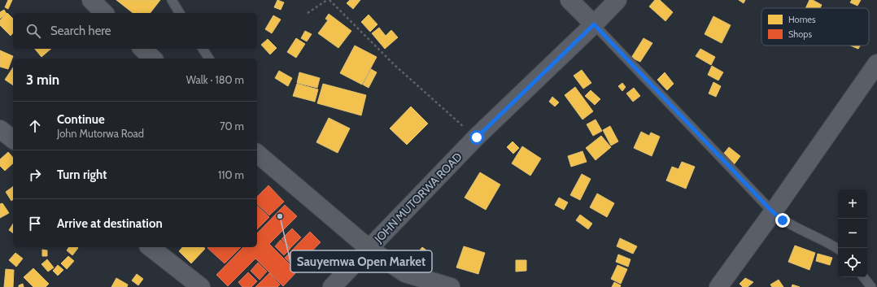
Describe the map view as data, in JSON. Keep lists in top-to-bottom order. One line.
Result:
{"streets":{"street":["JOHN MUTORWA ROAD"]},"places":["Sauyemwa Open Market"],"legend":["Homes","Shops"],"page":{"search":"Search here","heading":["3 min","Walk · 180 m"],"list":[["Continue","John Mutorwa Road","70 m"],["Turn right","110 m"],"Arrive at destination"],"map_buttons":["+","−"]}}
